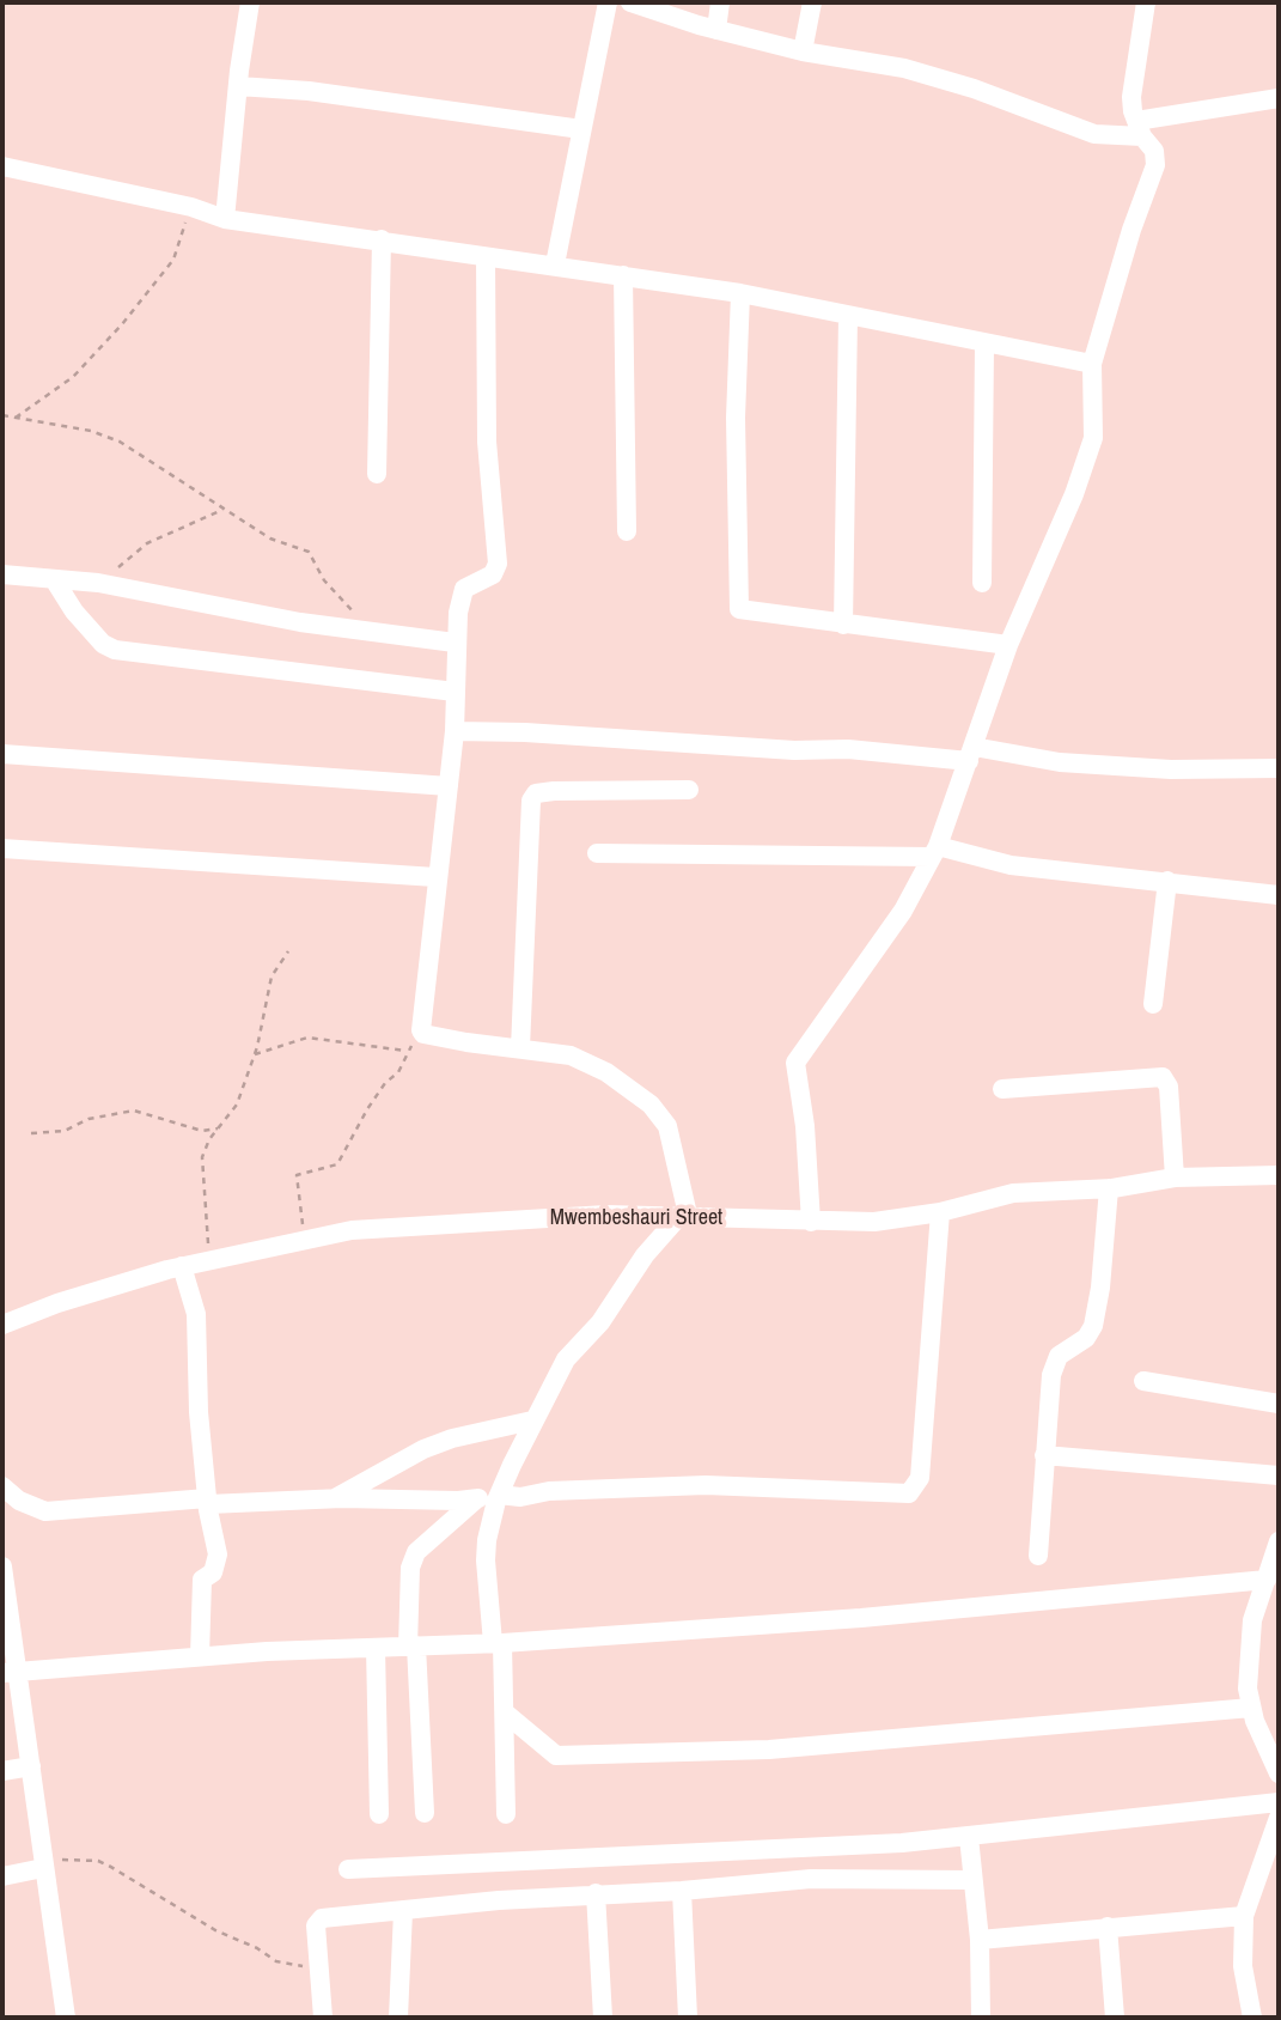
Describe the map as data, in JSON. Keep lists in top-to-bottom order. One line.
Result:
{"streets":{"street":["Mwembeshauri Street"]}}
